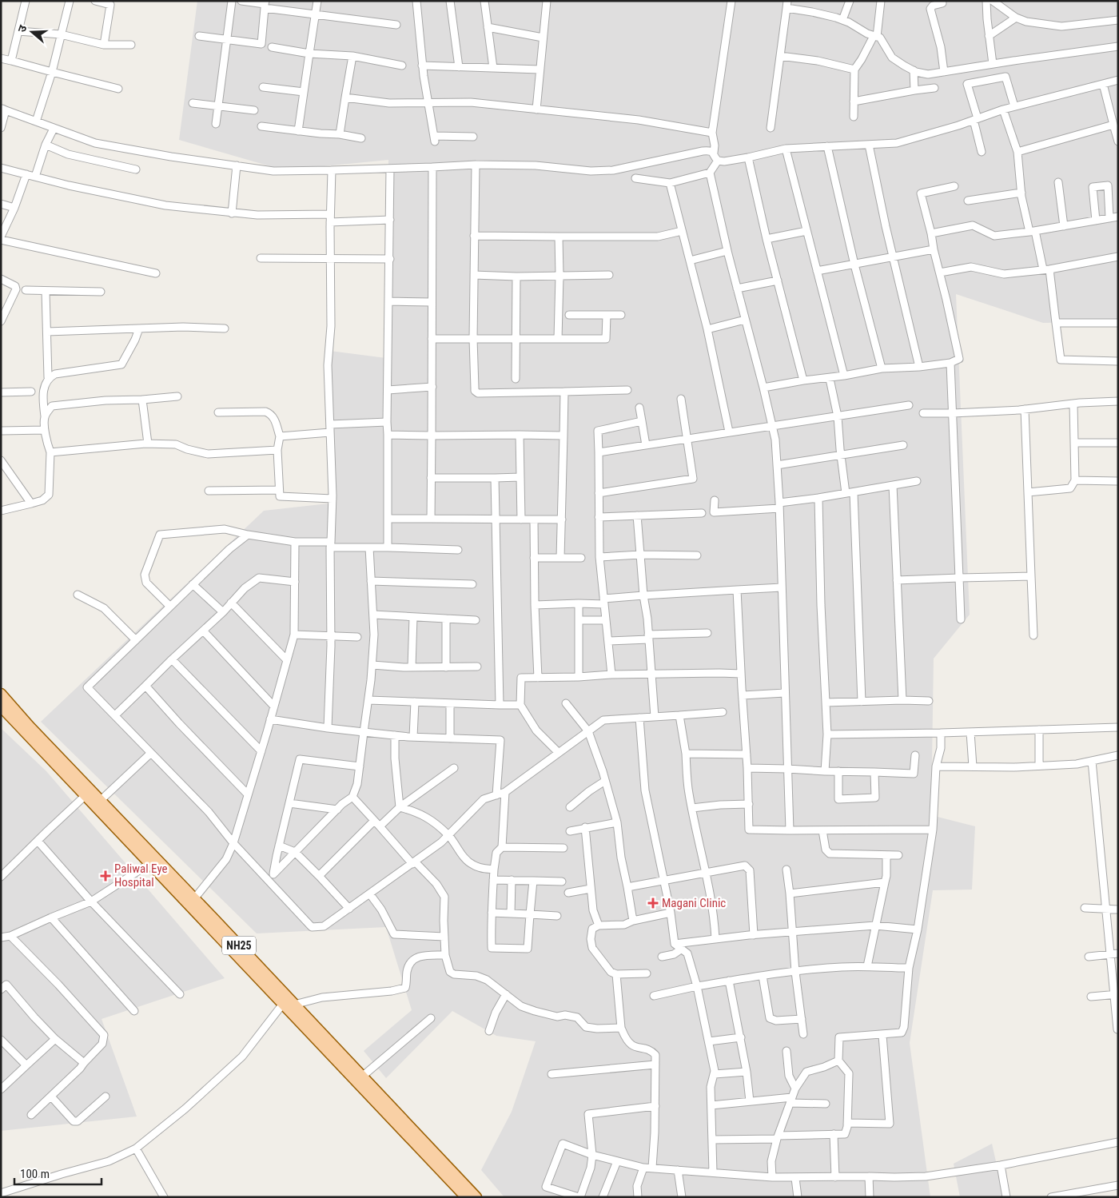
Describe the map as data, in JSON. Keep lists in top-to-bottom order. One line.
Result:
{"streets":{"main road":["NH25"]},"places":{"health":["Paliwal Eye Hospital","Magani Clinic"]},"scale_bar":"100 m","north":"left"}
